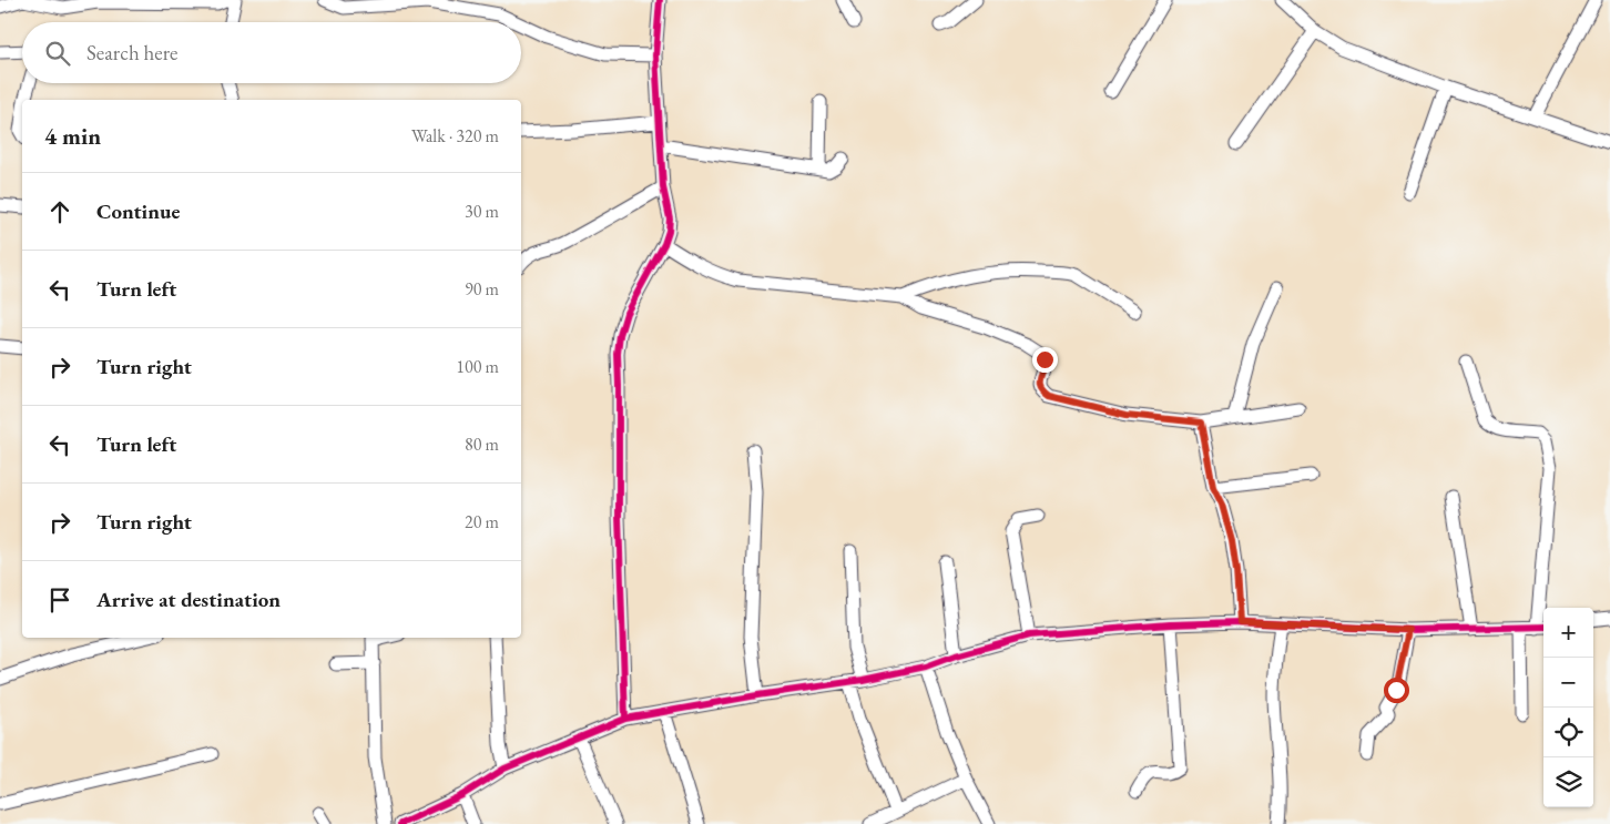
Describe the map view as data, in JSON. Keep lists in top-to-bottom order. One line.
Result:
{"page":{"search":"Search here","heading":["4 min","Walk · 320 m"],"list":[["Continue","30 m"],["Turn left","90 m"],["Turn right","100 m"],["Turn left","80 m"],["Turn right","20 m"],"Arrive at destination"],"map_buttons":["+","−"]}}
